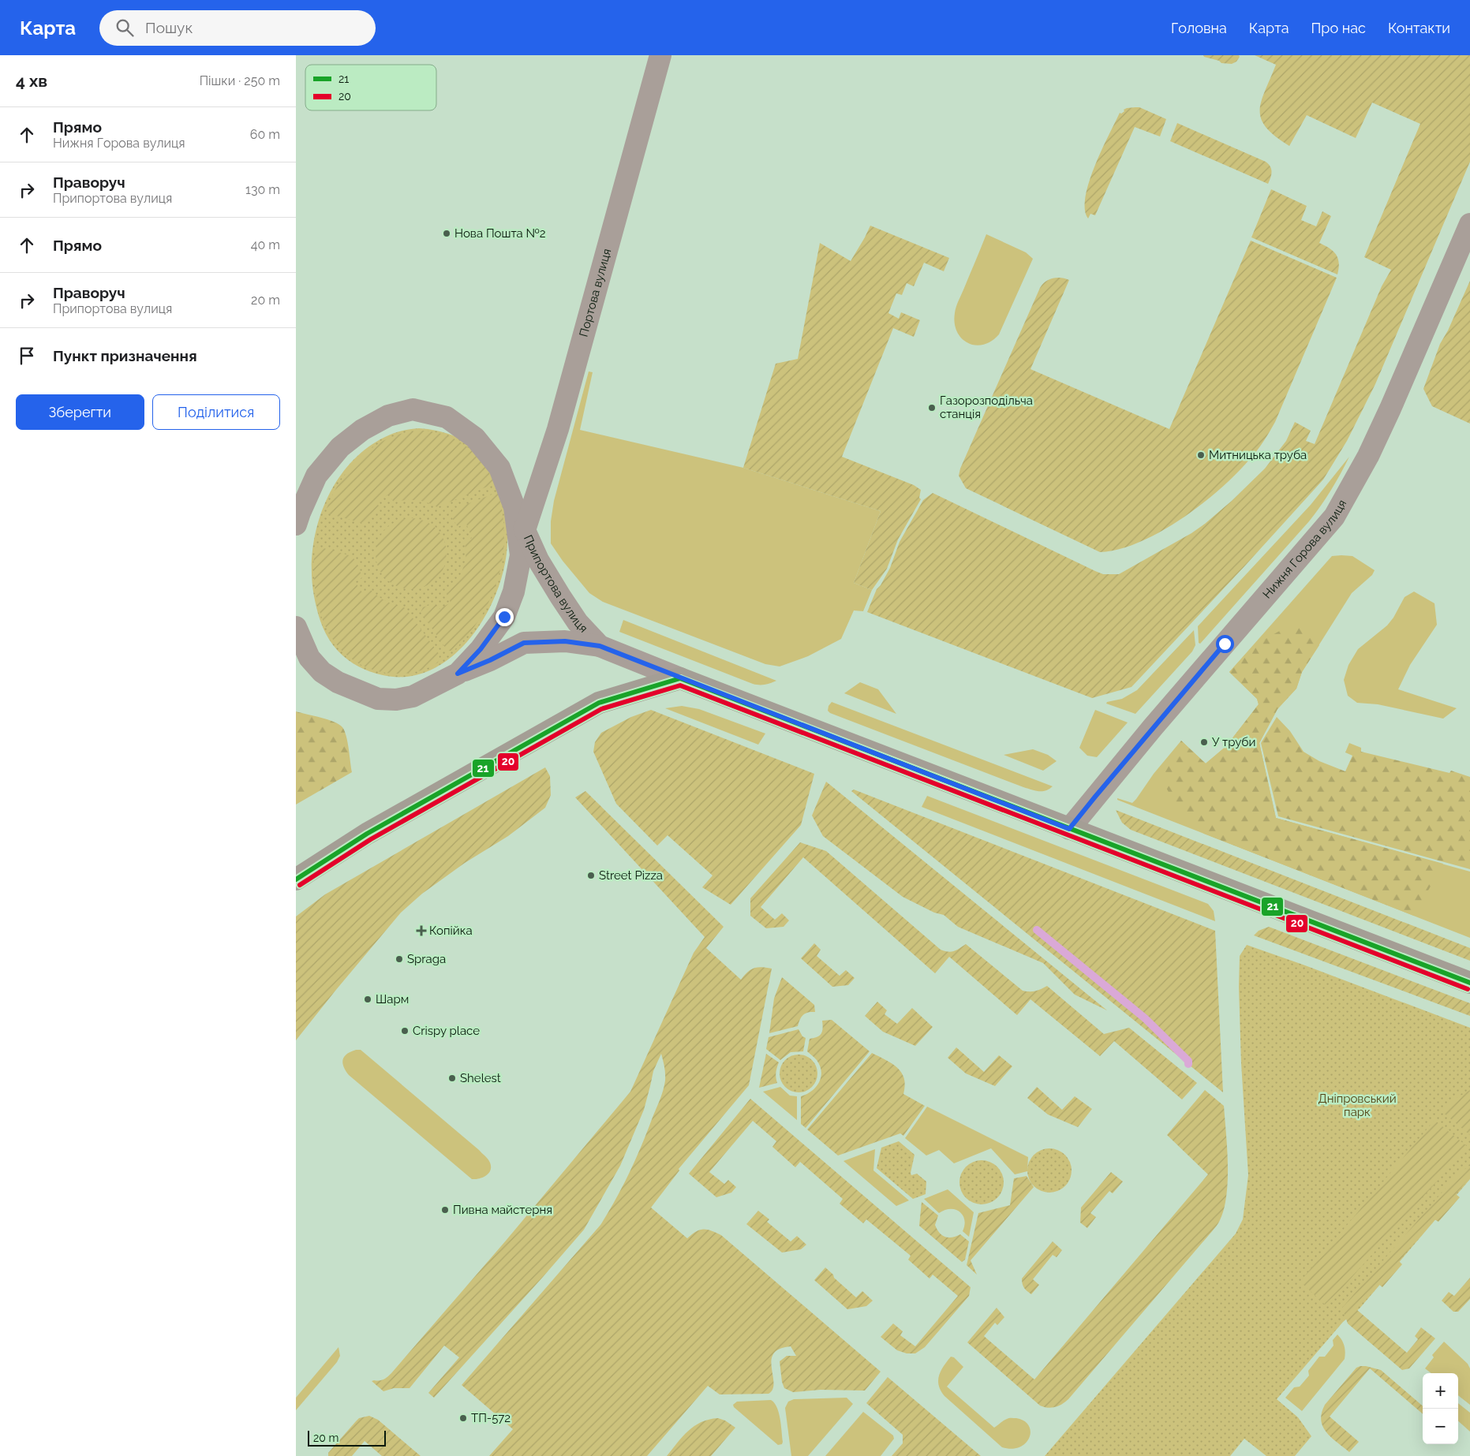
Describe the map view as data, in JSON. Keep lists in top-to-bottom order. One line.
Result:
{"streets":{"main road":["Припортова вулиця"],"street":["Портова вулиця","Нижня Горова вулиця"]},"crossings":[["Портова вулиця","Припортова вулиця"],["Нижня Горова вулиця","Припортова вулиця"]],"parks":["Дніпровський парк"],"places":{"other":["Нова Пошта №2","Газорозподільча станція","Митницька труба","У труби","Street Pizza","Spraga","Шарм","Crispy place","Shelest","Пивна майстерня","ТП-572"],"health":["Копійка"]},"lines":["transit line 21","transit line 20"],"legend":["21","20"],"scale_bar":"20 m","page":{"header":"Карта","search":"Пошук","nav":["Головна","Карта","Про нас","Контакти"],"heading":["4 хв","Пішки · 250 m"],"list":[["Прямо","Нижня Горова вулиця","60 m"],["Праворуч","Припортова вулиця","130 m"],["Прямо","40 m"],["Праворуч","Припортова вулиця","20 m"],"Пункт призначення"],"buttons":["Зберегти","Поділитися"],"map_buttons":["+","−"],"scale":"20 m"}}
